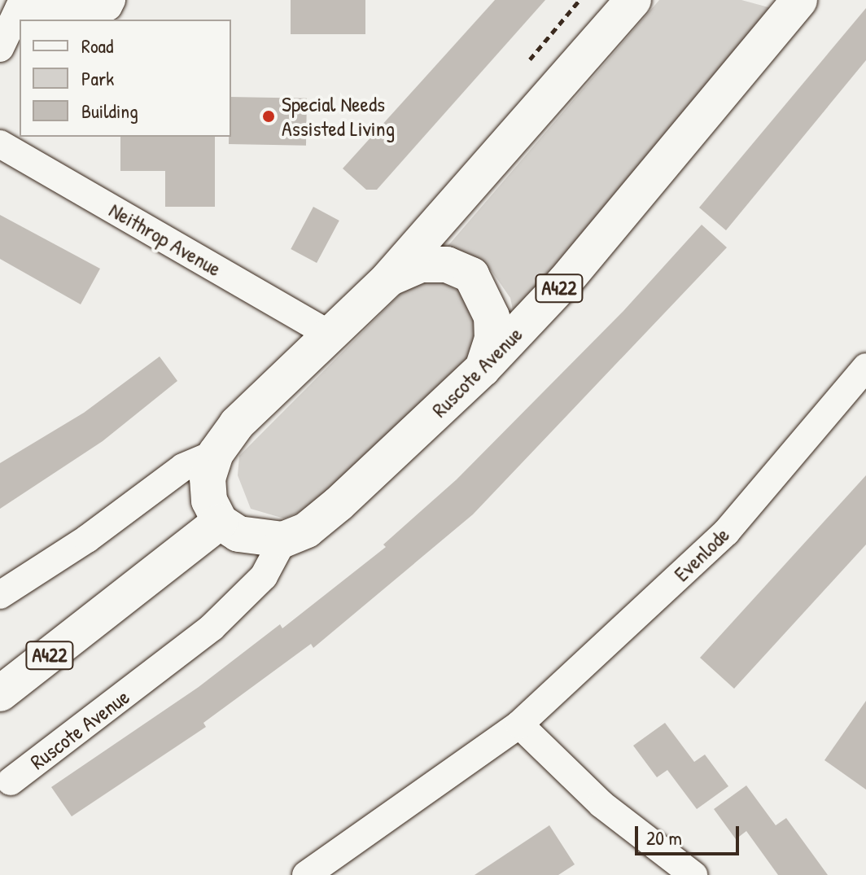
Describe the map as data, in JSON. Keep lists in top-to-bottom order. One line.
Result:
{"streets":{"main road":["A422","Ruscote Avenue"],"street":["Neithrop Avenue","Evenlode"]},"crossings":[["Neithrop Avenue","A422"],["A422","Ruscote Avenue"]],"places":["Special Needs Assisted Living"],"legend":["Road","Park","Building"],"scale_bar":"20 m"}
